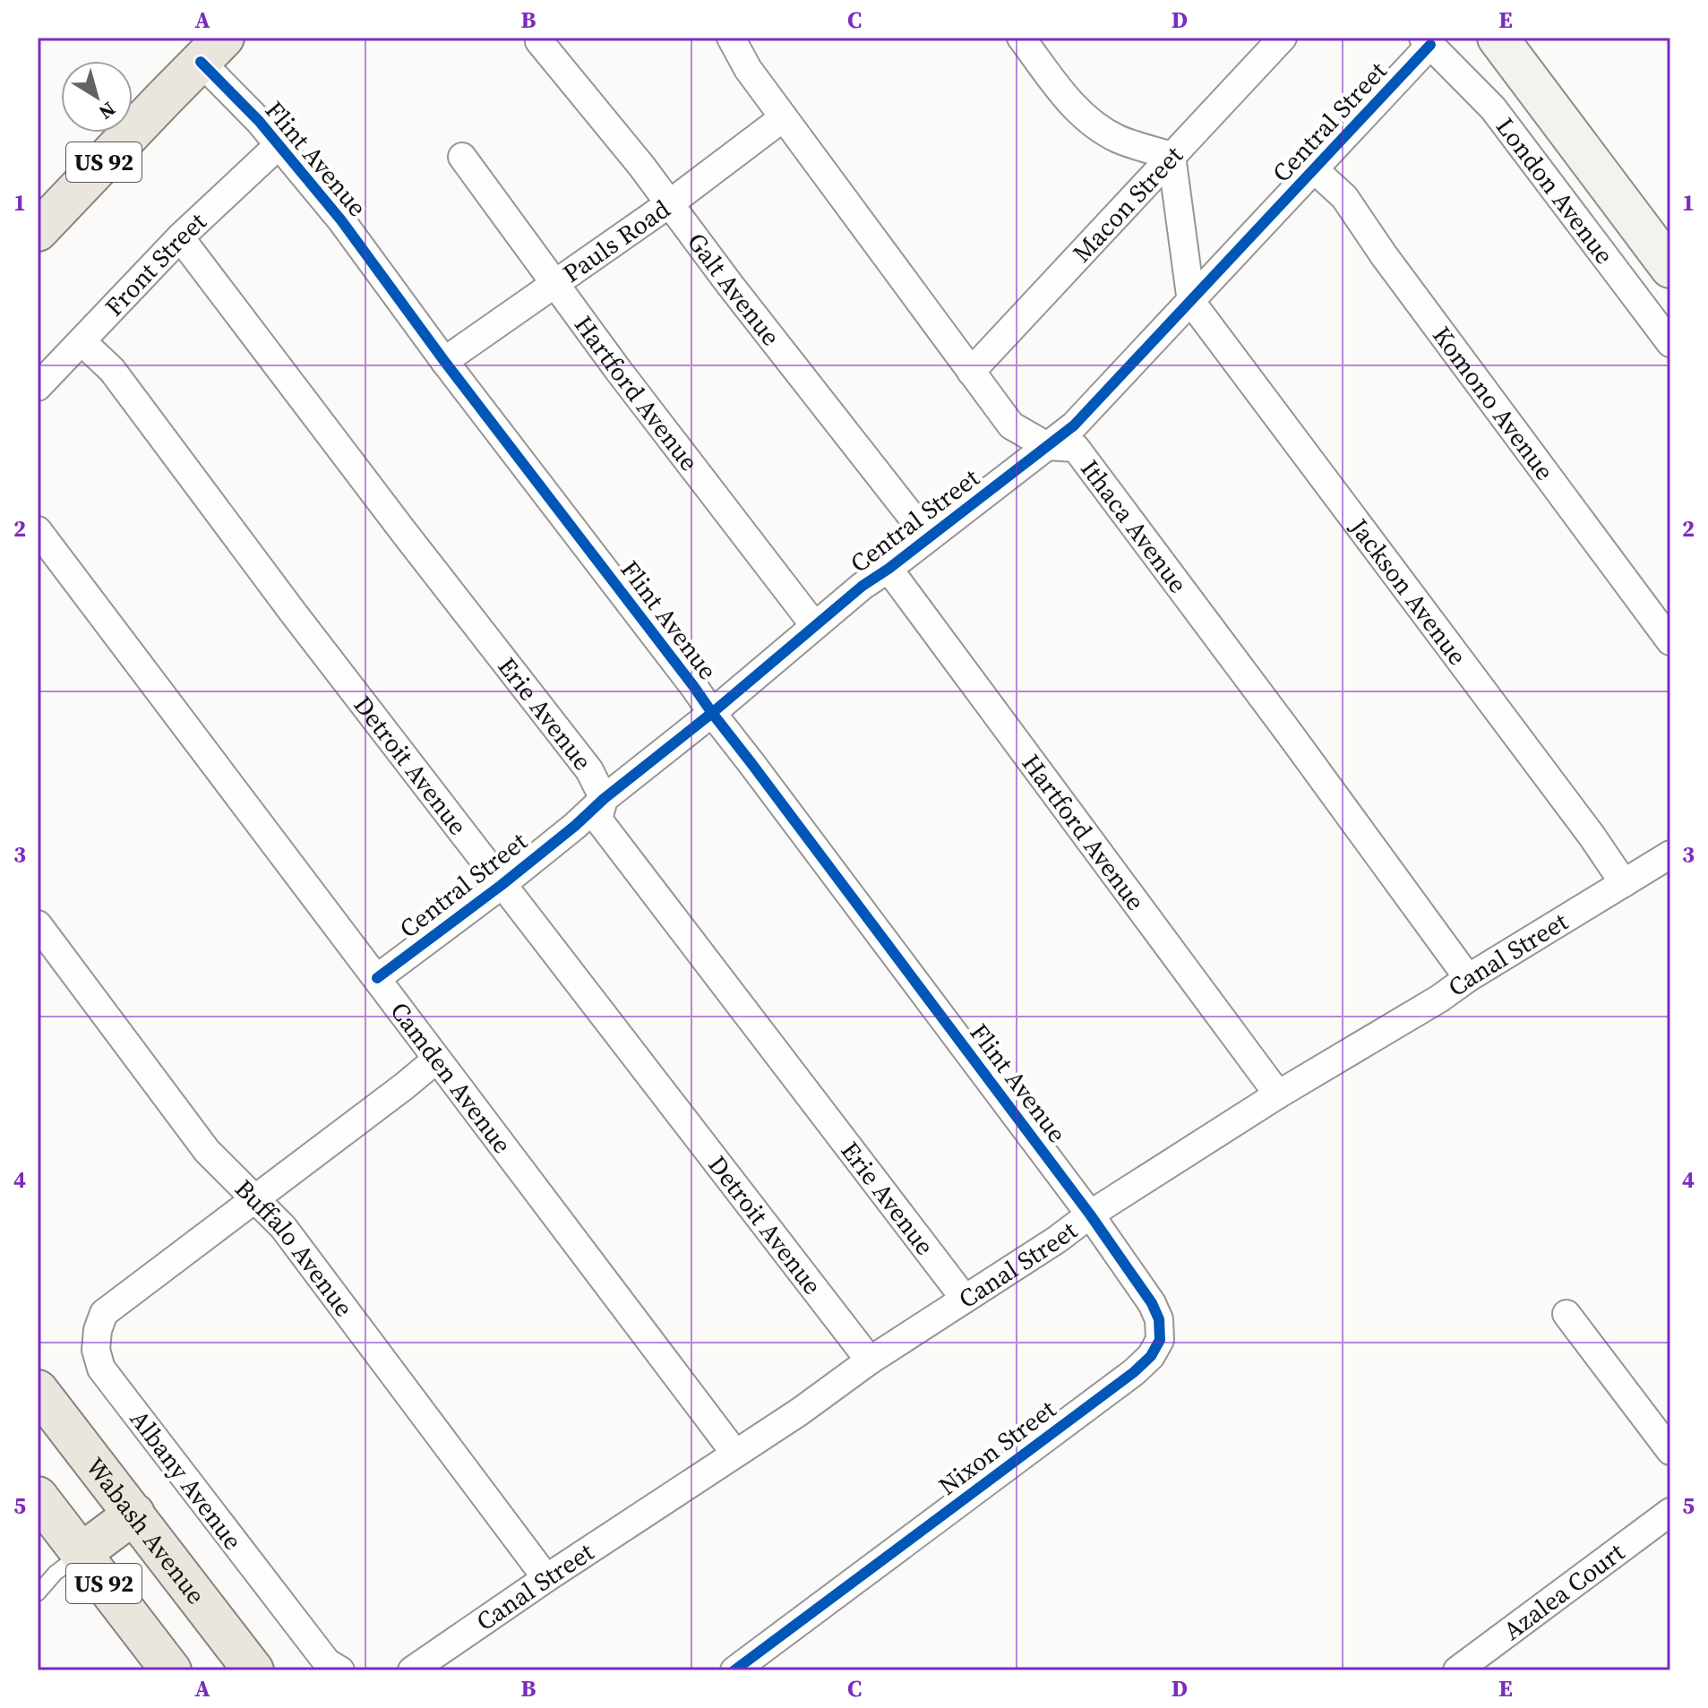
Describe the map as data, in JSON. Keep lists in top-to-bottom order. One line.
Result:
{"streets":{"main road":["US 92","Wabash Avenue"],"street":["Central Street","Flint Avenue","London Avenue","Macon Street","Pauls Road","Front Street","Galt Avenue","Hartford Avenue","Komono Avenue","Ithaca Avenue","Jackson Avenue","Erie Avenue","Detroit Avenue","Canal Street","Camden Avenue","Buffalo Avenue","Nixon Street","Albany Avenue","Azalea Court"]},"crossings":[["Central Street","Flint Avenue"],["Central Street","London Avenue"],["Central Street","Galt Avenue"],["Central Street","Hartford Avenue"],["Central Street","Komono Avenue"],["Central Street","Ithaca Avenue"],["Central Street","Jackson Avenue"],["Central Street","Erie Avenue"],["Central Street","Detroit Avenue"],["Central Street","Camden Avenue"],["Flint Avenue","US 92"],["Flint Avenue","Pauls Road"],["Flint Avenue","Front Street"],["Flint Avenue","Canal Street"],["Flint Avenue","Nixon Street"],["Macon Street","Ithaca Avenue"],["Pauls Road","Galt Avenue"],["Pauls Road","Hartford Avenue"],["Pauls Road","Ithaca Avenue"],["Front Street","Erie Avenue"],["Front Street","Detroit Avenue"],["Hartford Avenue","Canal Street"],["Ithaca Avenue","Canal Street"],["Jackson Avenue","Canal Street"],["Erie Avenue","Canal Street"],["Detroit Avenue","Canal Street"],["Canal Street","Camden Avenue"],["Canal Street","Buffalo Avenue"],["Canal Street","Nixon Street"],["Buffalo Avenue","Albany Avenue"]],"north":"bottom right","grid":{"columns":["A","B","C","D","E"],"rows":["1","2","3","4","5"]}}
